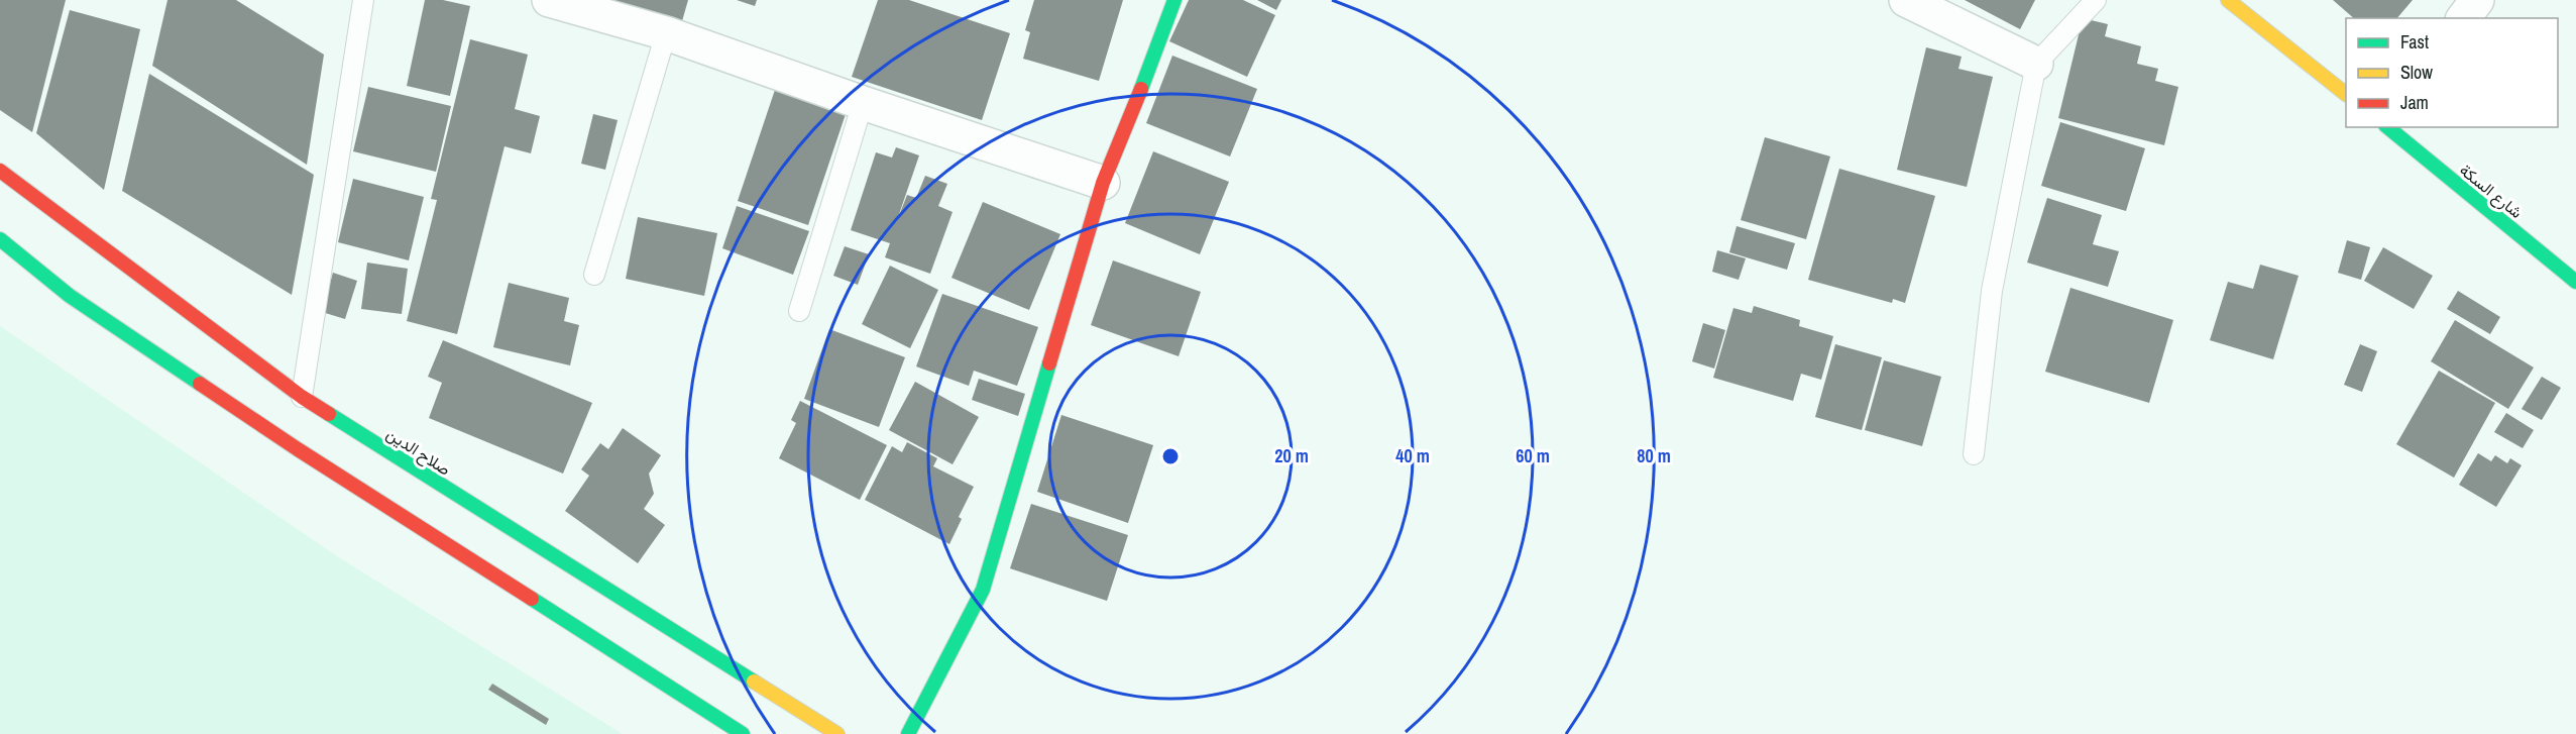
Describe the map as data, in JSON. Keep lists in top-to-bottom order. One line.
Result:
{"streets":{"main road":["شارع السكة","صلاح الدين"]},"legend":["Fast","Slow","Jam"],"rings":["20 m","40 m","60 m","80 m"]}
